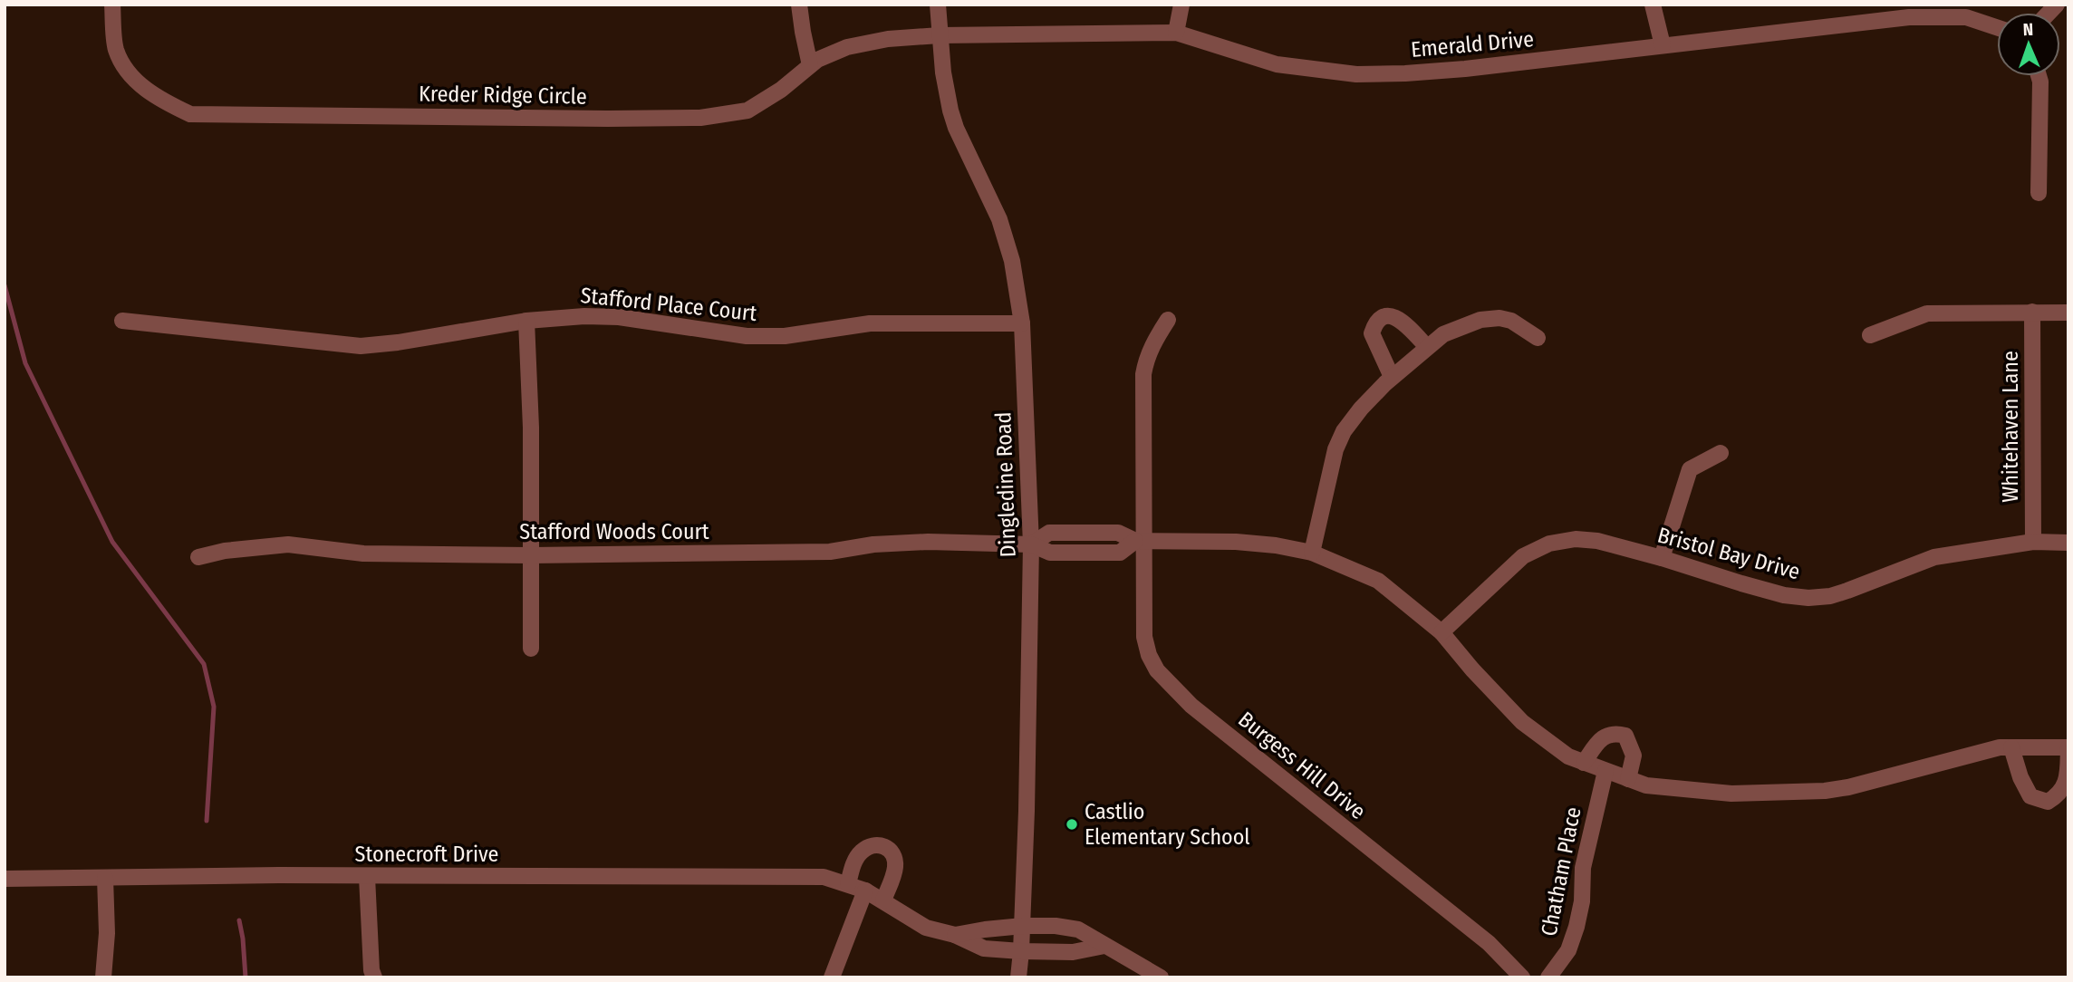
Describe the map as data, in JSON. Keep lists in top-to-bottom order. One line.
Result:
{"streets":{"street":["Emerald Drive","Kreder Ridge Circle","Stafford Place Court","Whitehaven Lane","Dingledine Road","Stafford Woods Court","Bristol Bay Drive","Burgess Hill Drive","Stonecroft Drive","Chatham Place"]},"crossings":[["Emerald Drive","Kreder Ridge Circle"],["Emerald Drive","Dingledine Road"],["Kreder Ridge Circle","Dingledine Road"],["Stafford Place Court","Dingledine Road"],["Whitehaven Lane","Bristol Bay Drive"],["Dingledine Road","Stafford Woods Court"],["Dingledine Road","Stonecroft Drive"],["Stafford Woods Court","Burgess Hill Drive"]],"places":["Castlio Elementary School"],"north":"top"}
